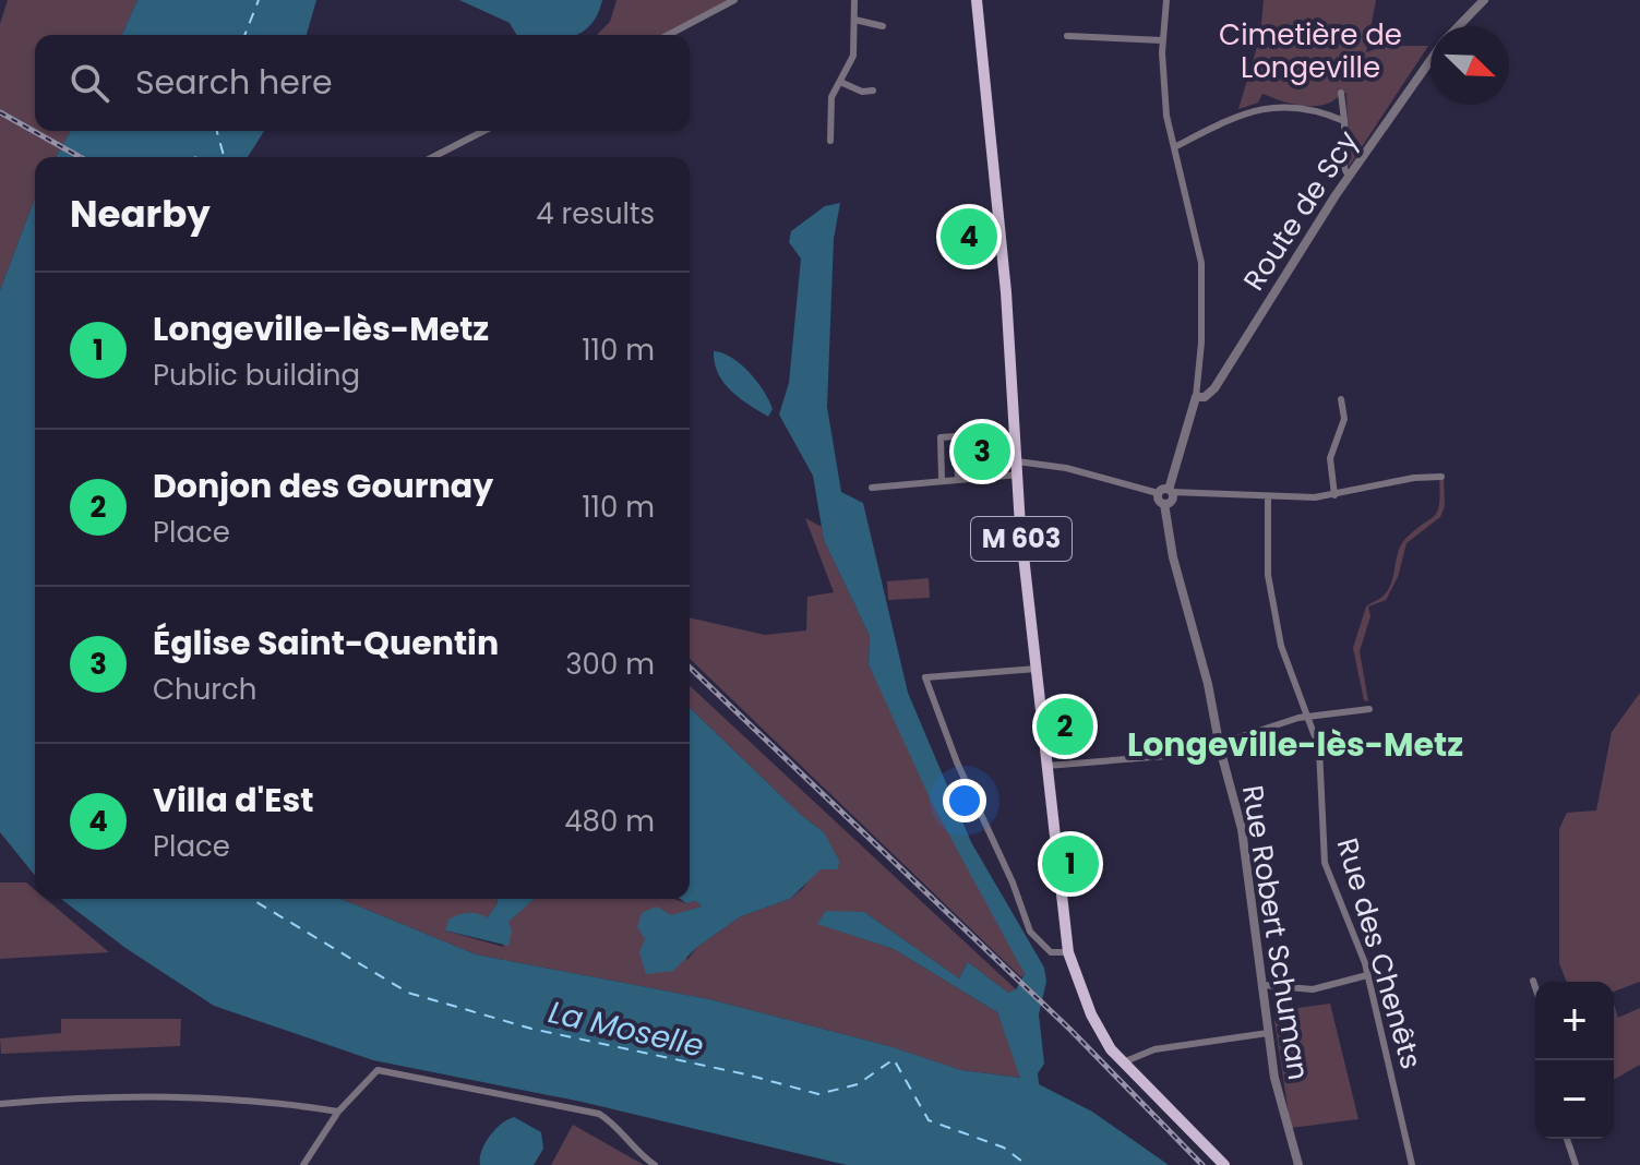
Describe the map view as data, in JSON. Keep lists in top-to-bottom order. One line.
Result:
{"streets":{"main road":["M 603"],"street":["Route de Scy","Rue Robert Schuman","Rue des Chenêts"]},"districts":["Longeville-lès-Metz"],"water":["La Moselle"],"parks":["Cimetière de Longeville"],"north":"bottom right","page":{"search":"Search here","heading":["Nearby","4 results"],"pins":["4","3","2","1"],"list":[{"mark":"1","name":"Longeville-lès-Metz","note":"Public building","value":"110 m"},{"mark":"2","name":"Donjon des Gournay","note":"Place","value":"110 m"},{"mark":"3","name":"Église Saint-Quentin","note":"Church","value":"300 m"},{"mark":"4","name":"Villa d'Est","note":"Place","value":"480 m"}],"map_buttons":["+","−"]}}
